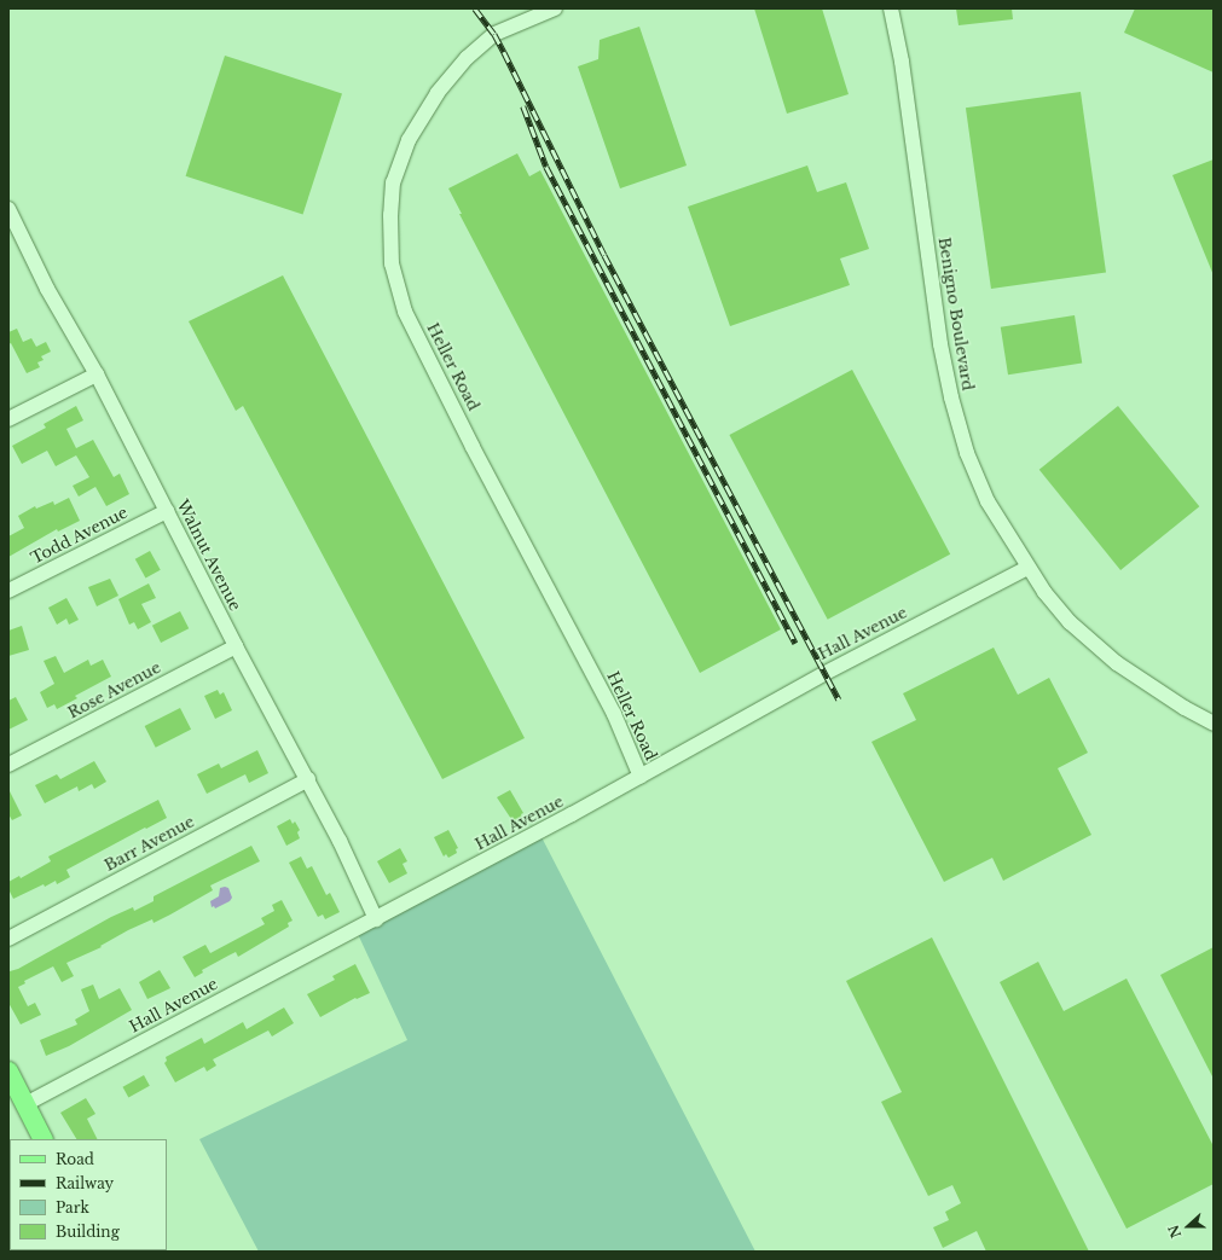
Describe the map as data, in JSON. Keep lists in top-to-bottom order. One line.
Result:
{"streets":{"street":["Benigno Boulevard","Heller Road","Todd Avenue","Walnut Avenue","Hall Avenue","Rose Avenue","Barr Avenue"]},"crossings":[["Benigno Boulevard","Hall Avenue"],["Heller Road","Hall Avenue"],["Todd Avenue","Walnut Avenue"],["Walnut Avenue","Hall Avenue"],["Walnut Avenue","Rose Avenue"],["Walnut Avenue","Barr Avenue"]],"legend":["Road","Railway","Park","Building"],"north":"left"}
